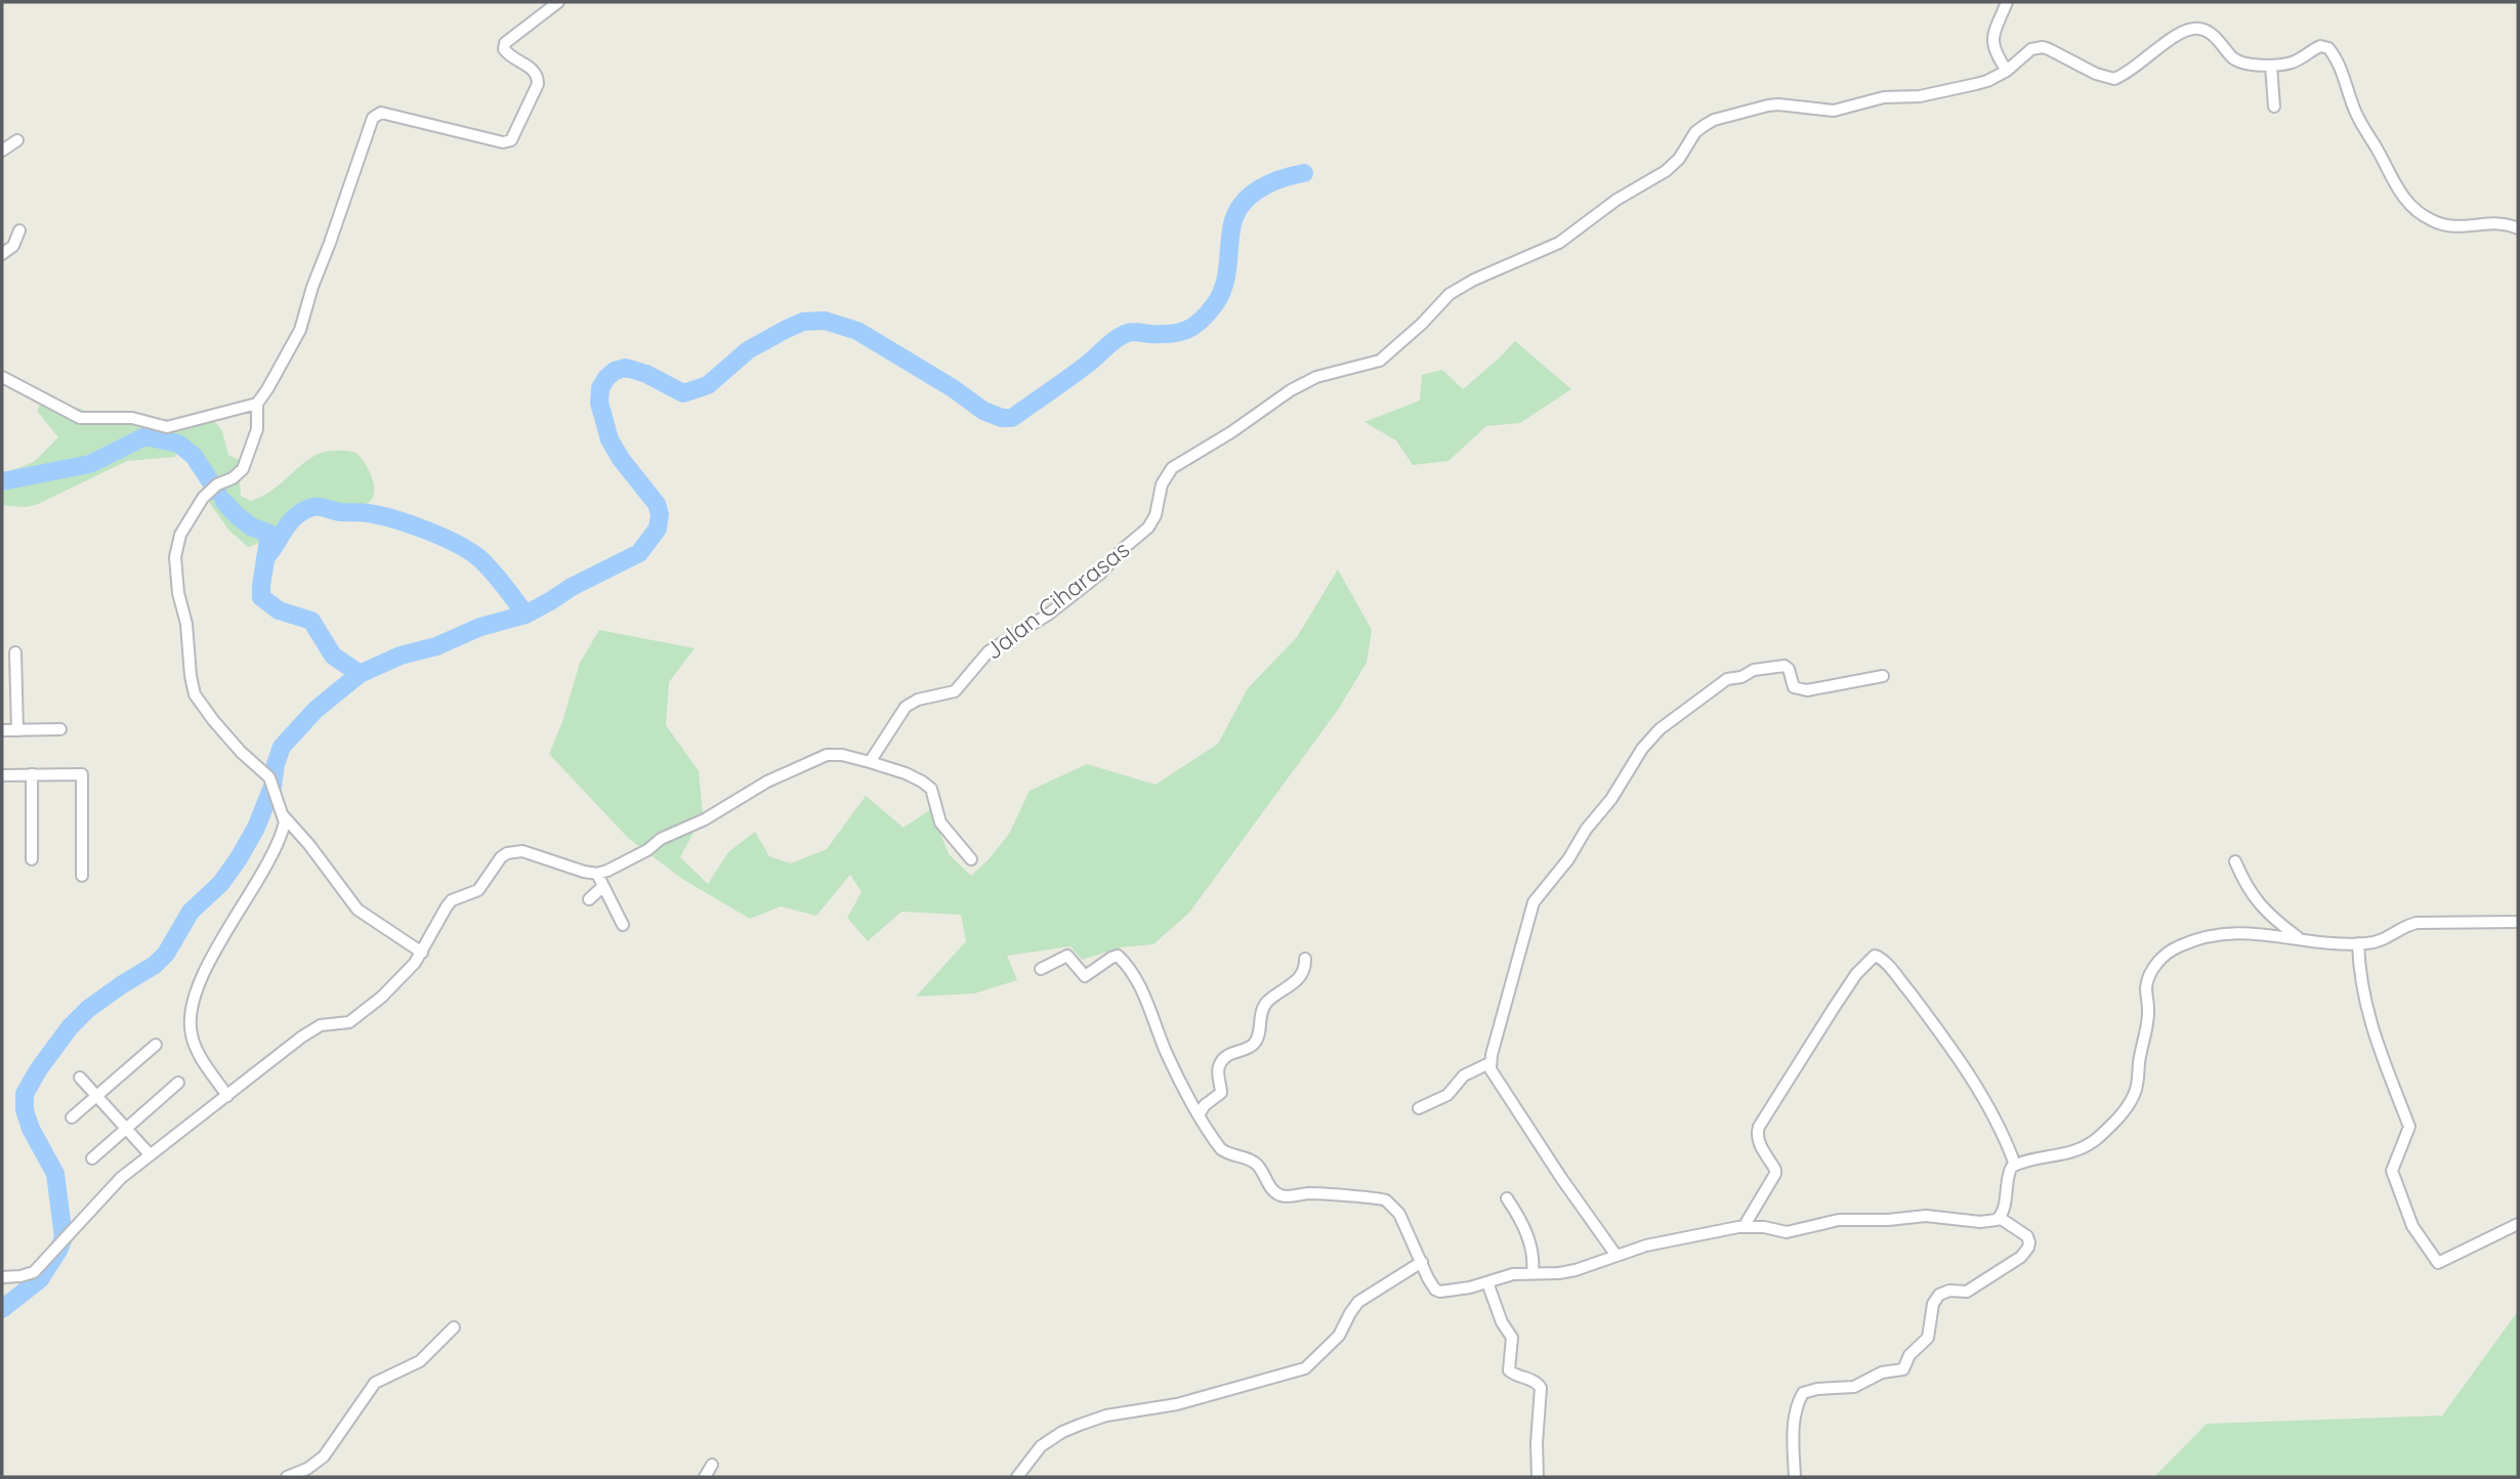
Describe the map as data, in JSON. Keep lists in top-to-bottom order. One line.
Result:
{"streets":{"street":["Jalan Ciharasas"]}}
